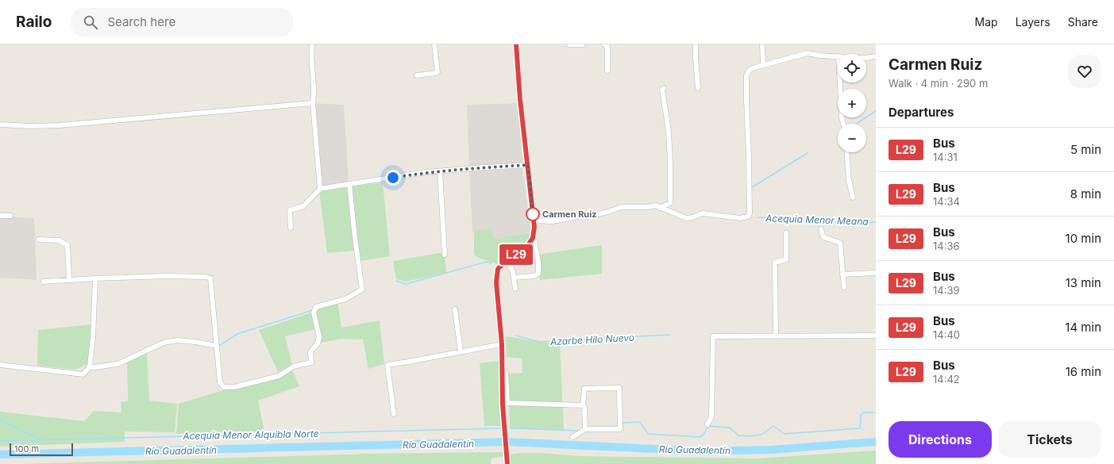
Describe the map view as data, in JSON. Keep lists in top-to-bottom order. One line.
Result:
{"water":["Acequia Menor Meana","Azarbe Hilo Nuevo","Acequia Menor Alquibla Norte","Río Guadalentín"],"places":["Carmen Ruiz"],"lines":["bus line L29"],"scale_bar":"100 m","page":{"header":"Railo","search":"Search here","nav":["Map","Layers","Share"],"on_map":"L29","heading":[["Carmen Ruiz","Walk · 4 min · 290 m"],"Departures"],"map_buttons":["+","−"],"list":[{"mark":"L29","name":"Bus","note":"14:31","value":"5 min"},{"mark":"L29","name":"Bus","note":"14:34","value":"8 min"},{"mark":"L29","name":"Bus","note":"14:36","value":"10 min"},{"mark":"L29","name":"Bus","note":"14:39","value":"13 min"},{"mark":"L29","name":"Bus","note":"14:40","value":"14 min"},{"mark":"L29","name":"Bus","note":"14:42","value":"16 min"}],"buttons":["Directions","Tickets"],"scale":"100 m"}}
